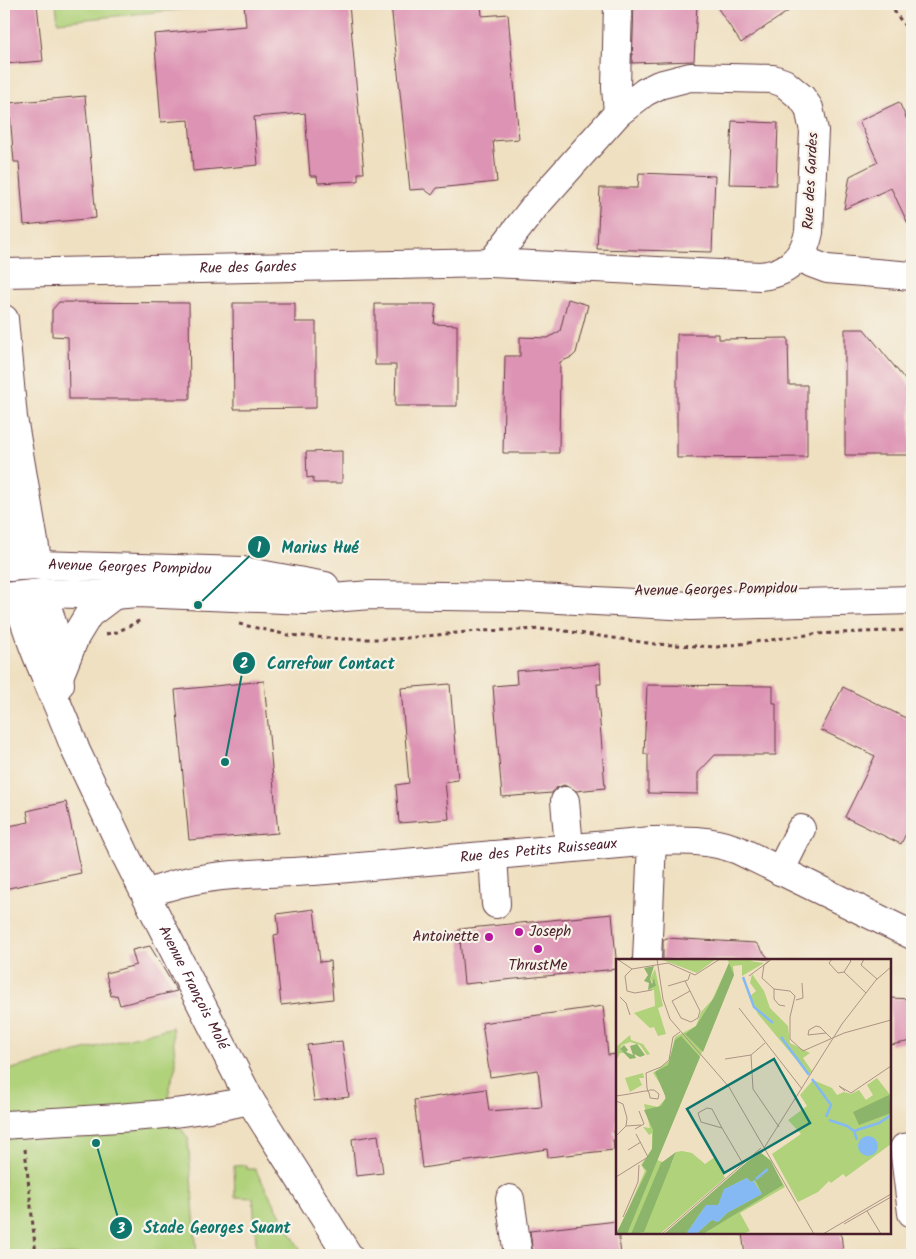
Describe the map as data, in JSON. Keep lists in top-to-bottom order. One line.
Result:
{"streets":{"street":["Rue des Gardes","Avenue Georges Pompidou","Rue des Petits Ruisseaux","Avenue François Molé"]},"crossings":[["Avenue Georges Pompidou","Avenue François Molé"],["Rue des Petits Ruisseaux","Avenue François Molé"]],"places":["Marius Hué","Carrefour Contact","Joseph","Antoinette","ThrustMe","Stade Georges Suant"]}
